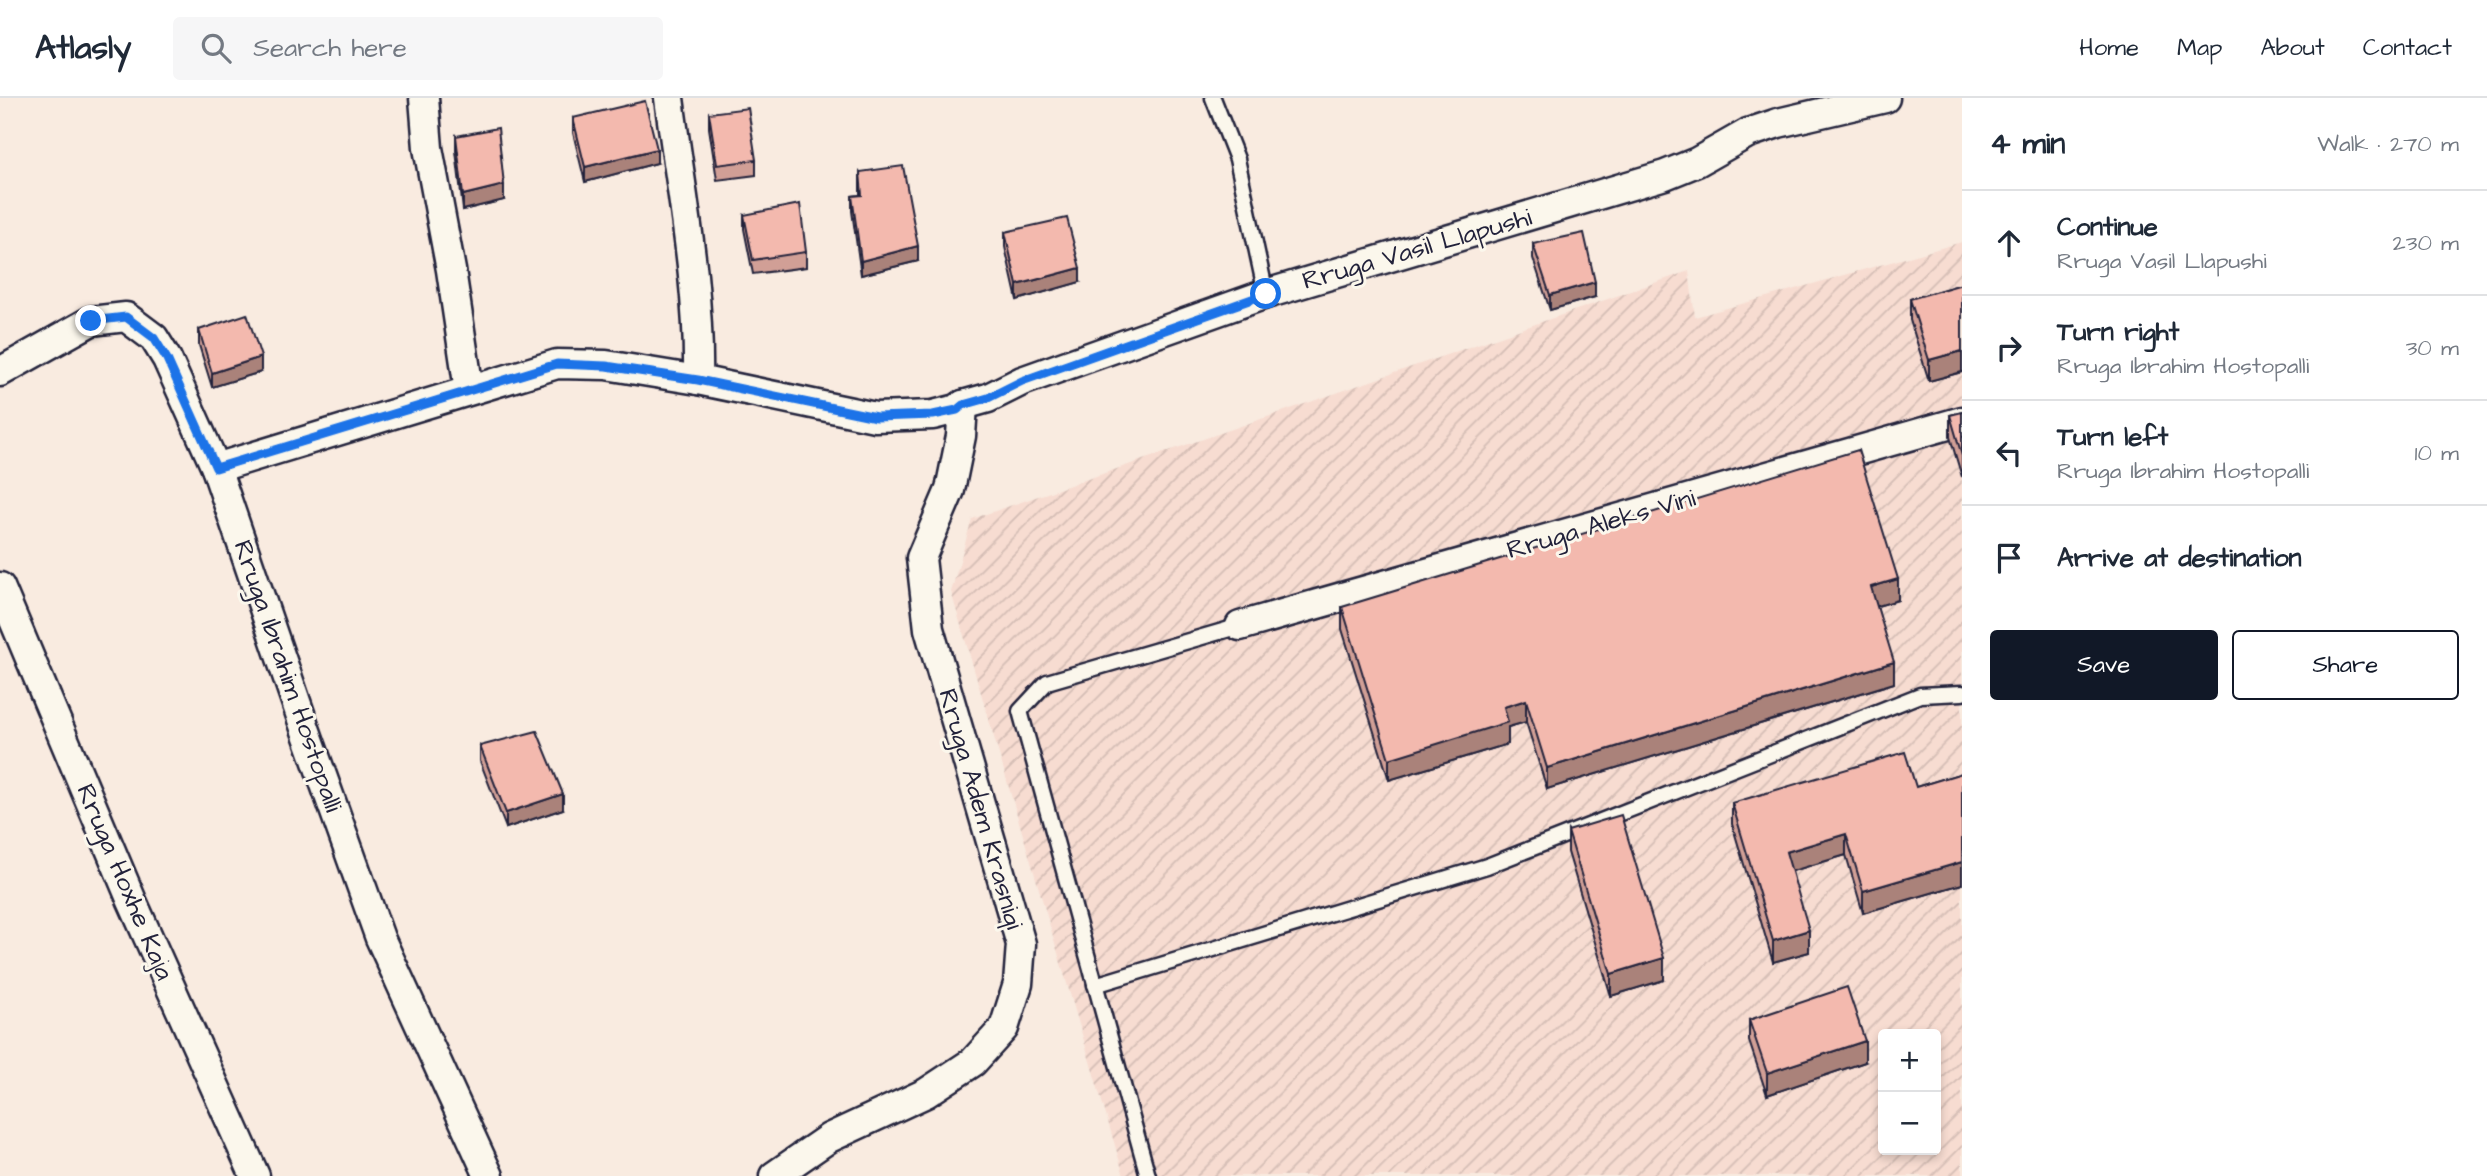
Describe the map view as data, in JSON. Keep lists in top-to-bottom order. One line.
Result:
{"streets":{"street":["Rruga Vasil Llapushi","Rruga Aleks Vini","Rruga Ibrahim Hostopalli","Rruga Adem Krasniqi","Rruga Hoxhe Kaja"]},"crossings":[["Rruga Vasil Llapushi","Rruga Ibrahim Hostopalli"],["Rruga Vasil Llapushi","Rruga Adem Krasniqi"]],"page":{"header":"Atlasly","search":"Search here","nav":["Home","Map","About","Contact"],"heading":["4 min","Walk · 270 m"],"list":[["Continue","Rruga Vasil Llapushi","230 m"],["Turn right","Rruga Ibrahim Hostopalli","30 m"],["Turn left","Rruga Ibrahim Hostopalli","10 m"],"Arrive at destination"],"buttons":["Save","Share"],"map_buttons":["+","−"]}}
